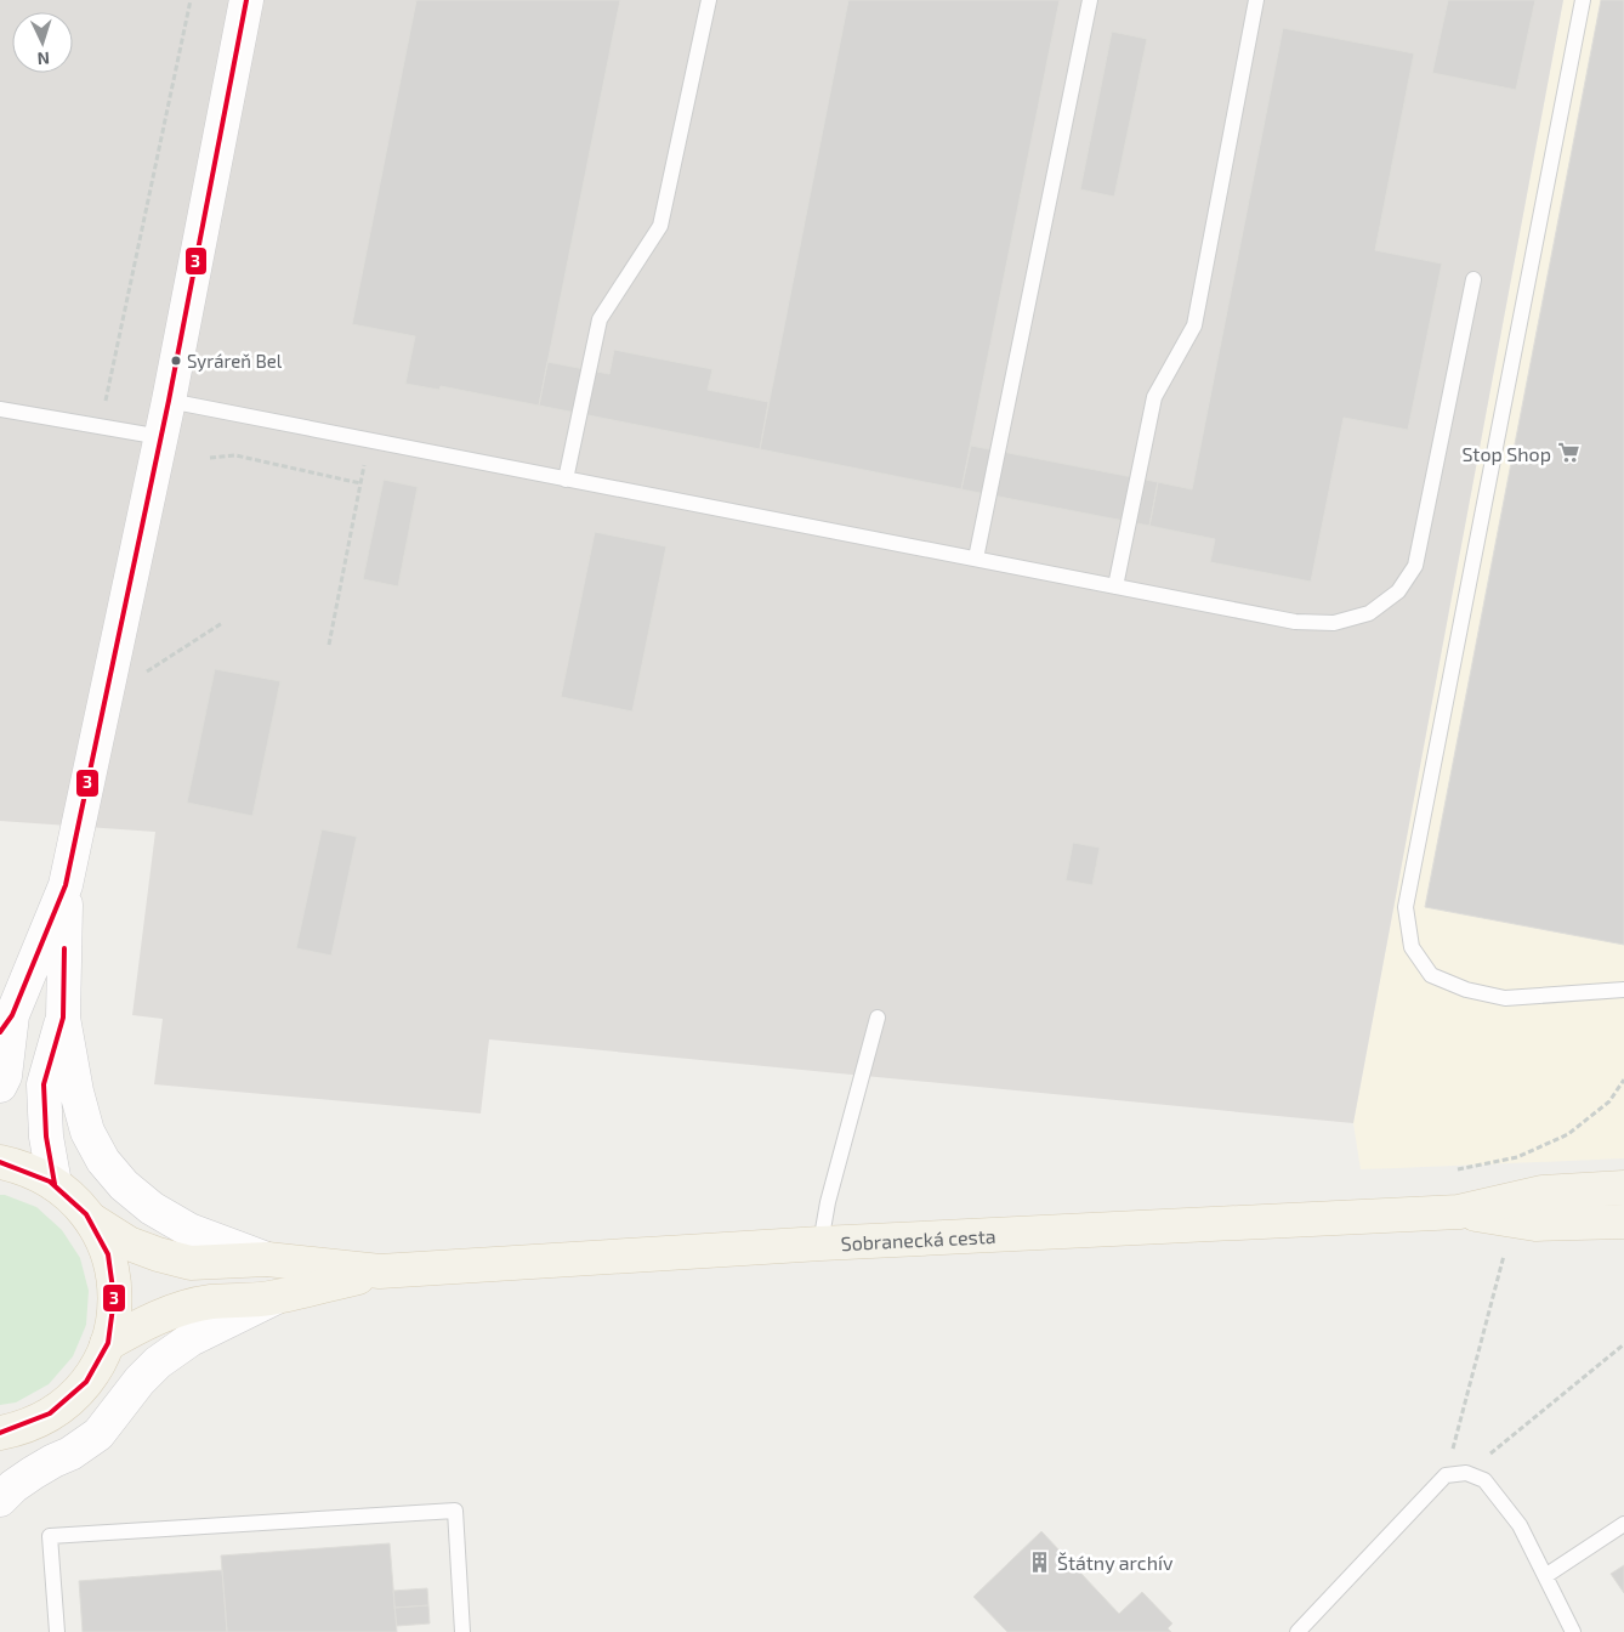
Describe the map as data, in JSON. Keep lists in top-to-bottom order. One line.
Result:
{"streets":{"main road":["Sobranecká cesta"]},"places":{"other":["Syráreň Bel"],"supermarket":["Stop Shop"],"building":["Štátny archív"]},"lines":["transit line 3"],"north":"bottom"}
